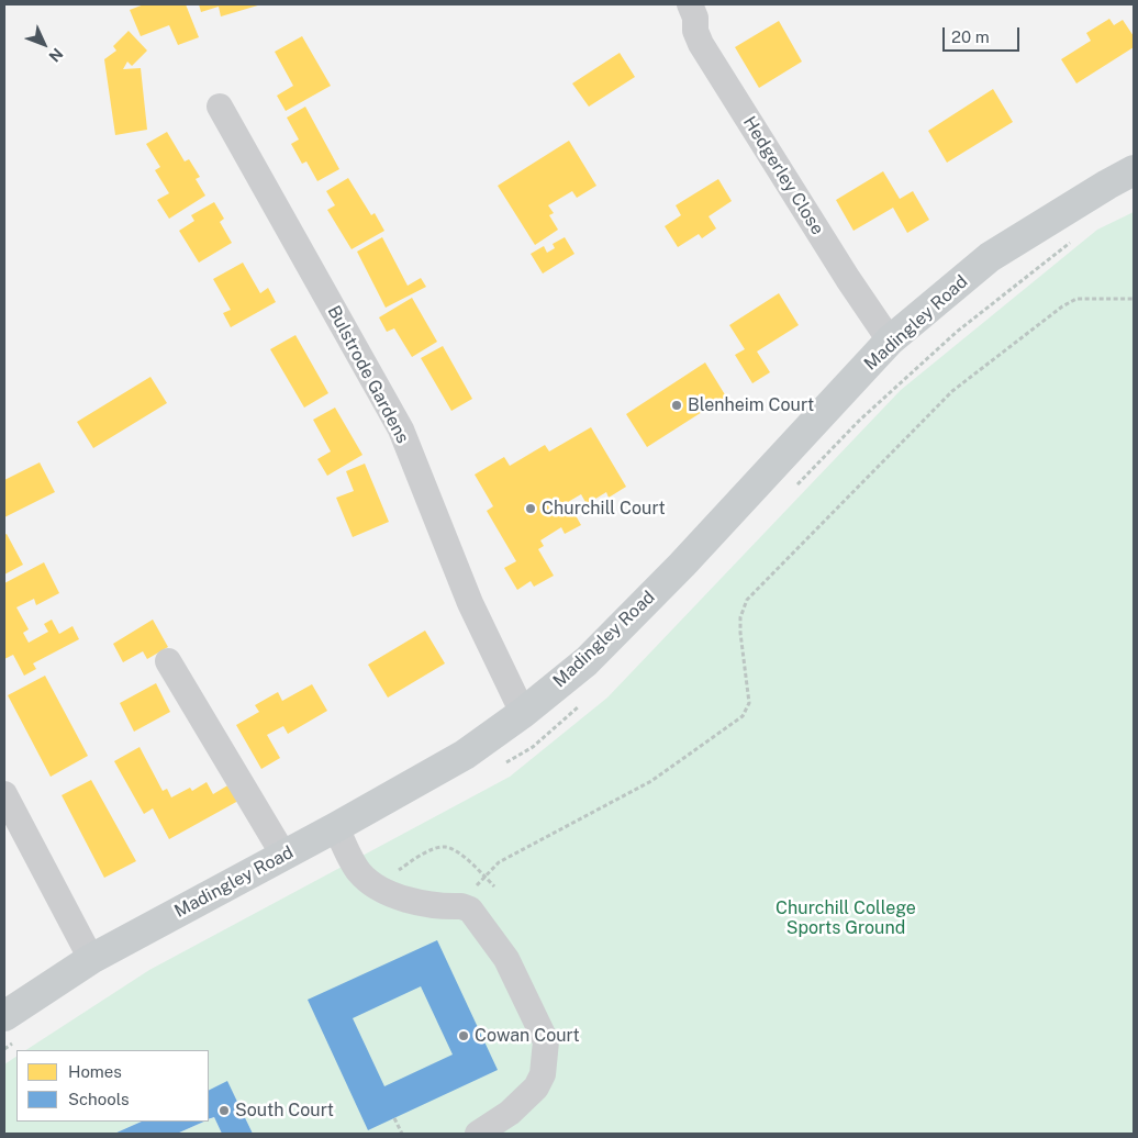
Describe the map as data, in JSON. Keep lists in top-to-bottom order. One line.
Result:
{"streets":{"main road":["Madingley Road"],"street":["Hedgerley Close","Bulstrode Gardens"]},"crossings":[["Hedgerley Close","Madingley Road"],["Madingley Road","Bulstrode Gardens"]],"parks":["Churchill College Sports Ground"],"places":["Blenheim Court","Churchill Court","Cowan Court","South Court"],"legend":["Homes","Schools"],"scale_bar":"20 m","north":"bottom right"}
